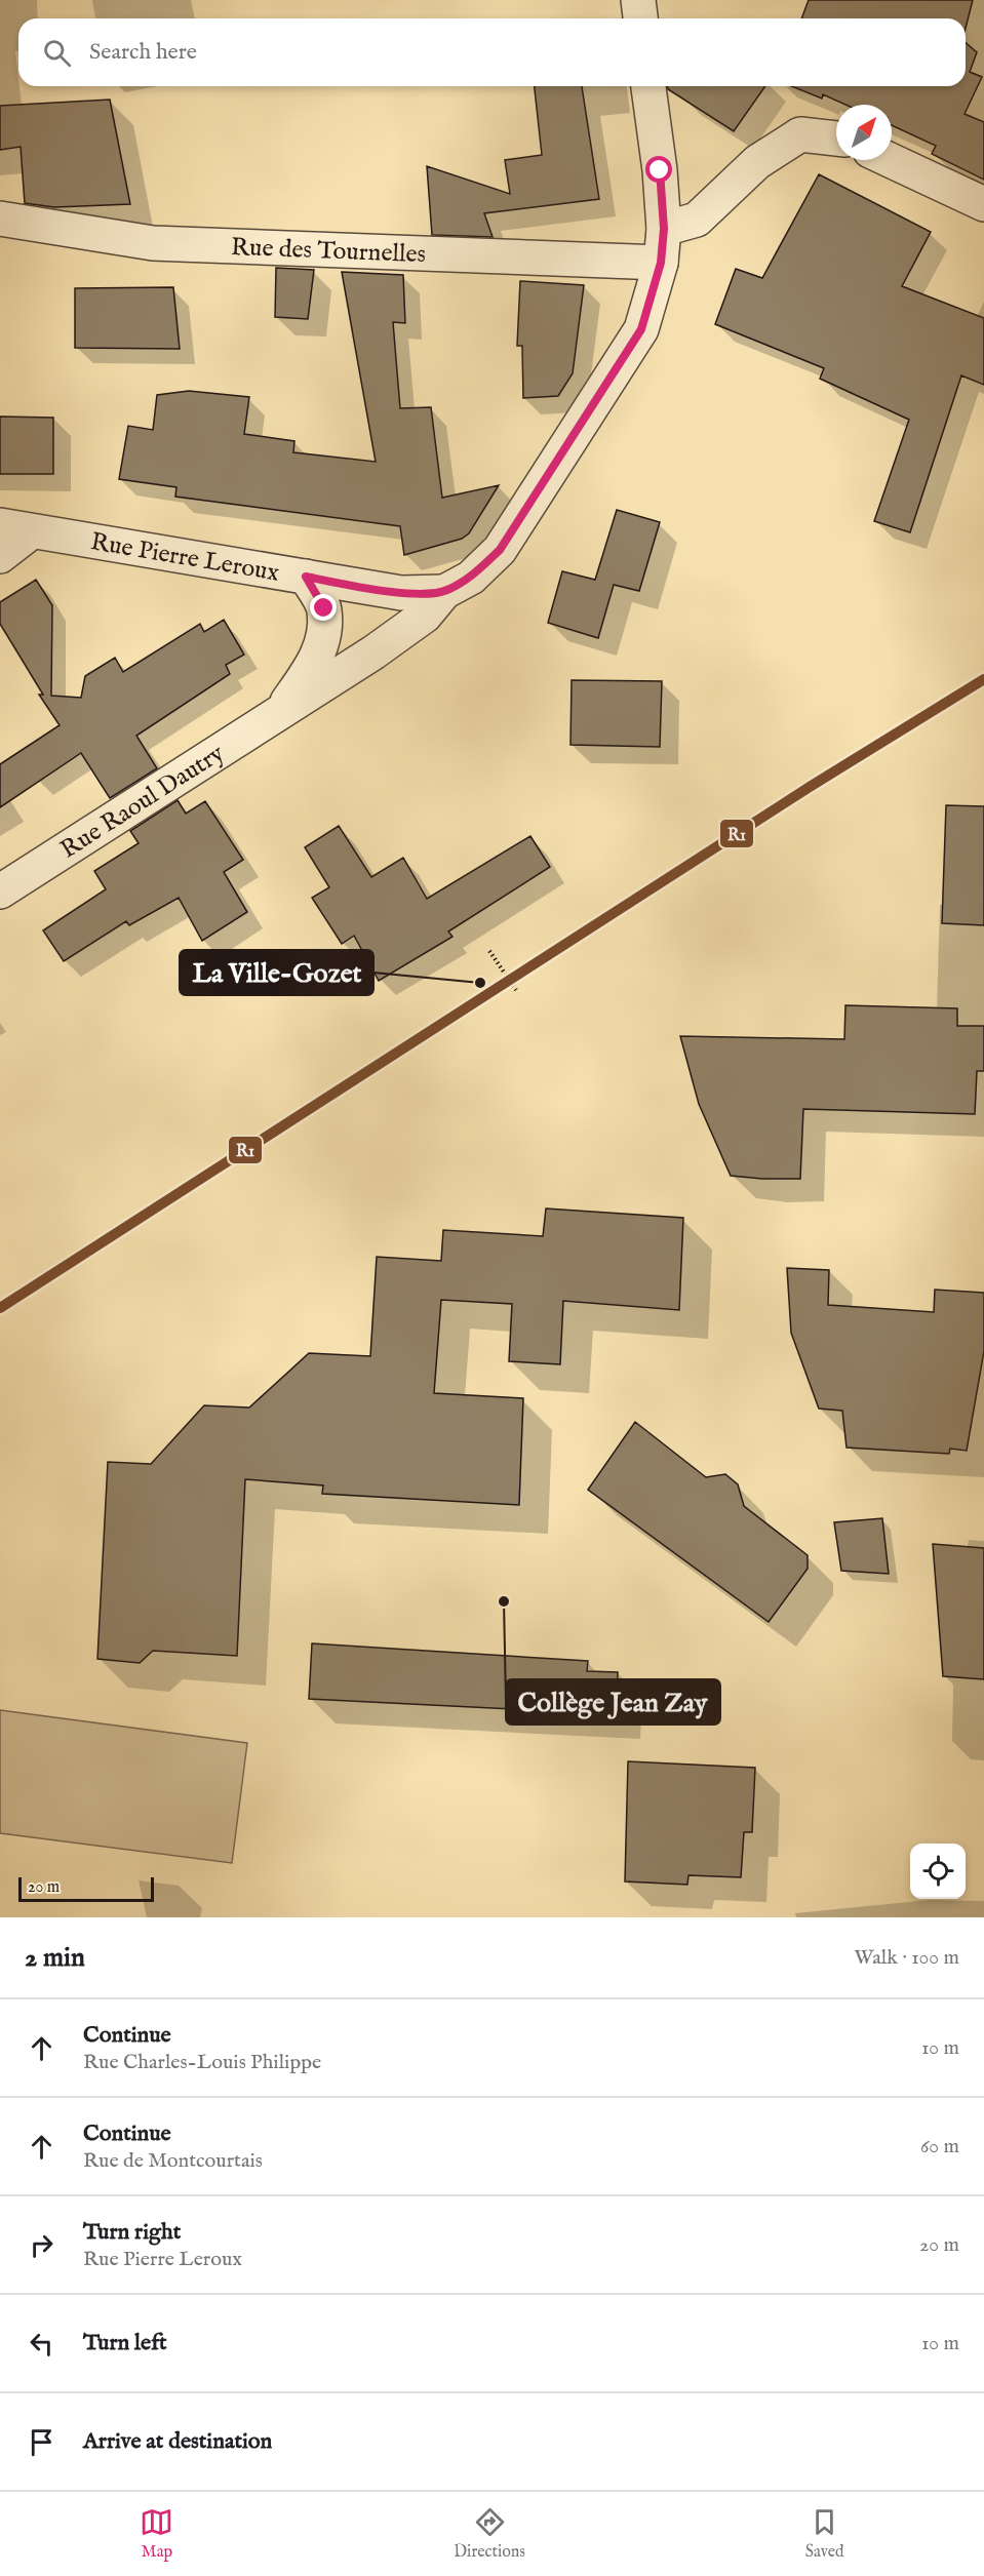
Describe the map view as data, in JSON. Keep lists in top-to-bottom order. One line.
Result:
{"streets":{"street":["Rue des Tournelles","Rue Pierre Leroux","Rue Raoul Dautry"]},"crossings":[["Rue Pierre Leroux","Rue Raoul Dautry"]],"places":["La Ville-Gozet","Collège Jean Zay"],"lines":["transit line R1"],"scale_bar":"20 m","north":"top right","page":{"search":"Search here","scale":"20 m","heading":["2 min","Walk · 100 m"],"list":[["Continue","Rue Charles-Louis Philippe","10 m"],["Continue","Rue de Montcourtais","60 m"],["Turn right","Rue Pierre Leroux","20 m"],["Turn left","10 m"],"Arrive at destination"],"nav":["Map","Directions","Saved"]}}
